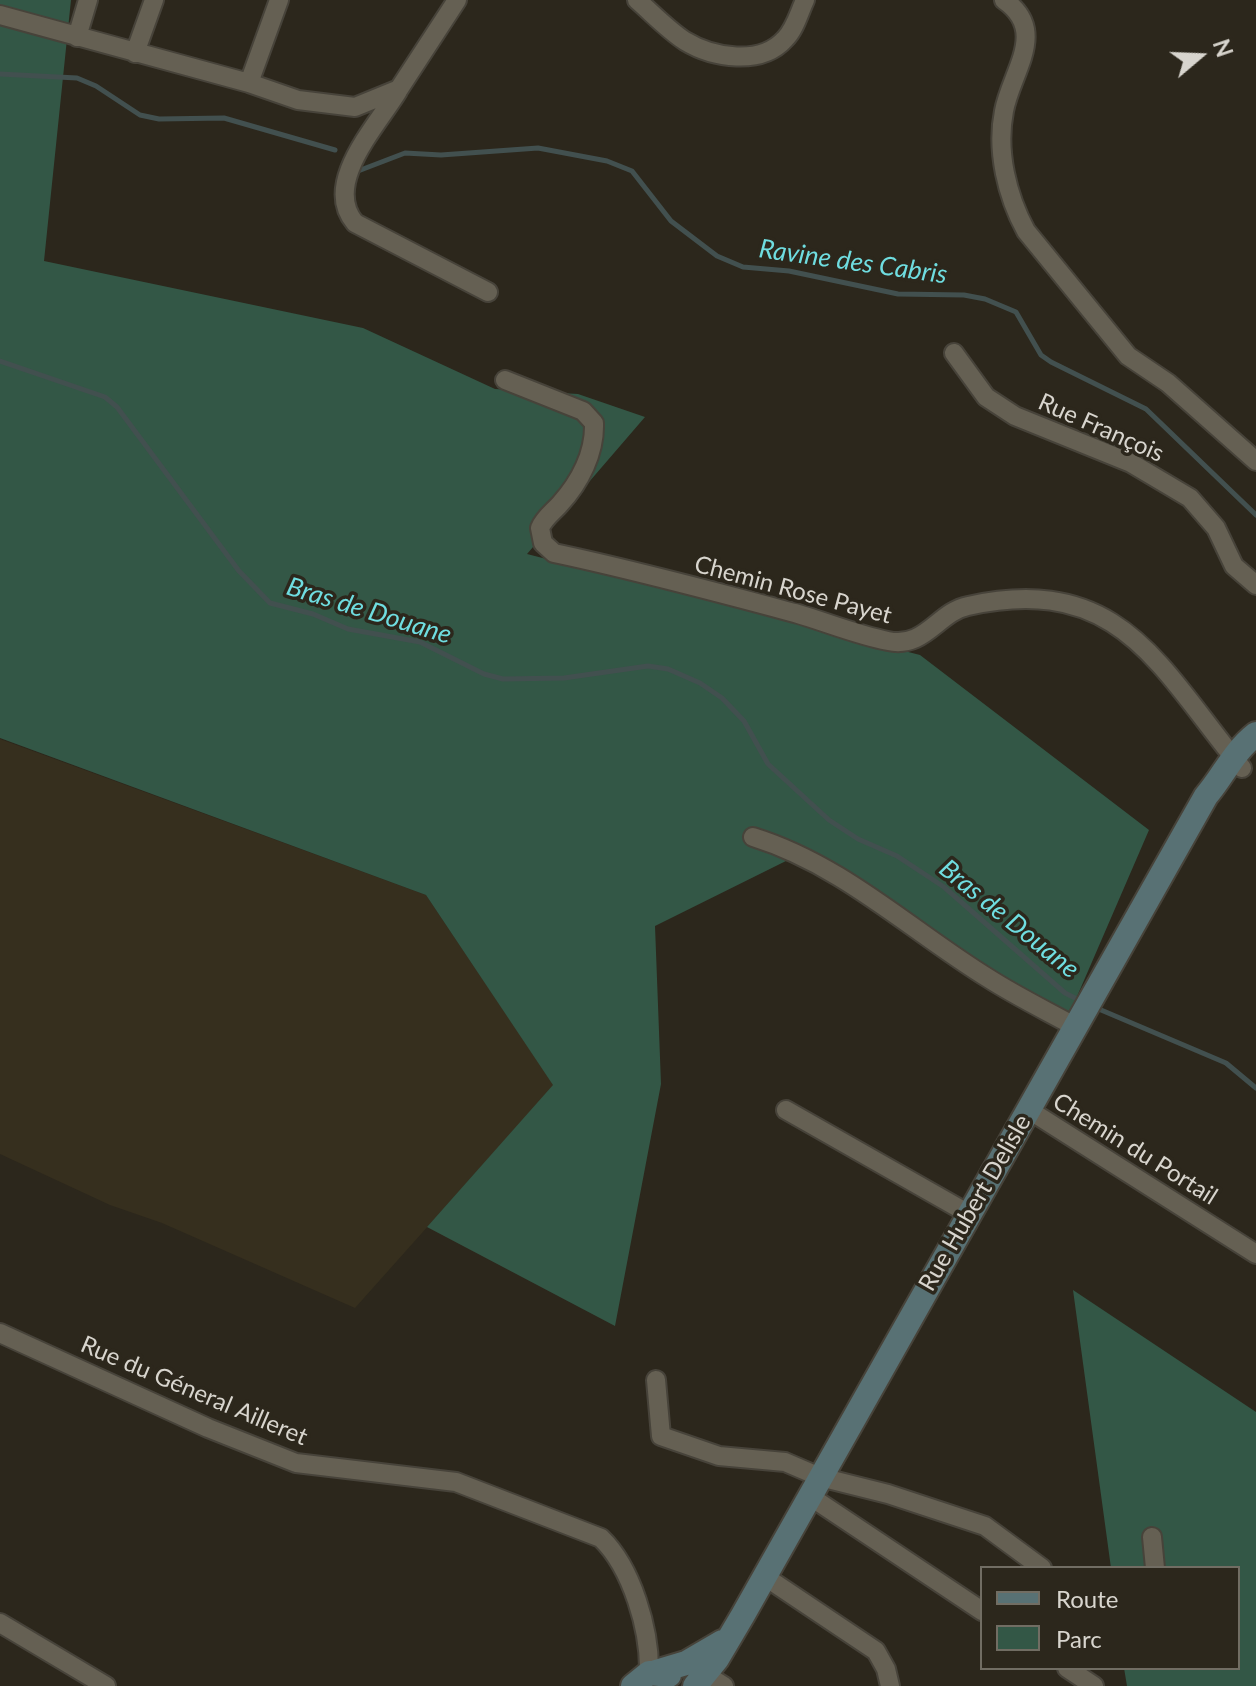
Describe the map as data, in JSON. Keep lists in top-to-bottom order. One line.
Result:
{"streets":{"main road":["Rue Hubert Delisle"],"street":["Rue François","Chemin Rose Payet","Chemin du Portail","Rue du Géneral Ailleret"]},"crossings":[["Chemin Rose Payet","Rue Hubert Delisle"],["Chemin du Portail","Rue Hubert Delisle"]],"water":["Ravine des Cabris","Bras de Douane"],"legend":["Route","Parc"],"north":"right"}
